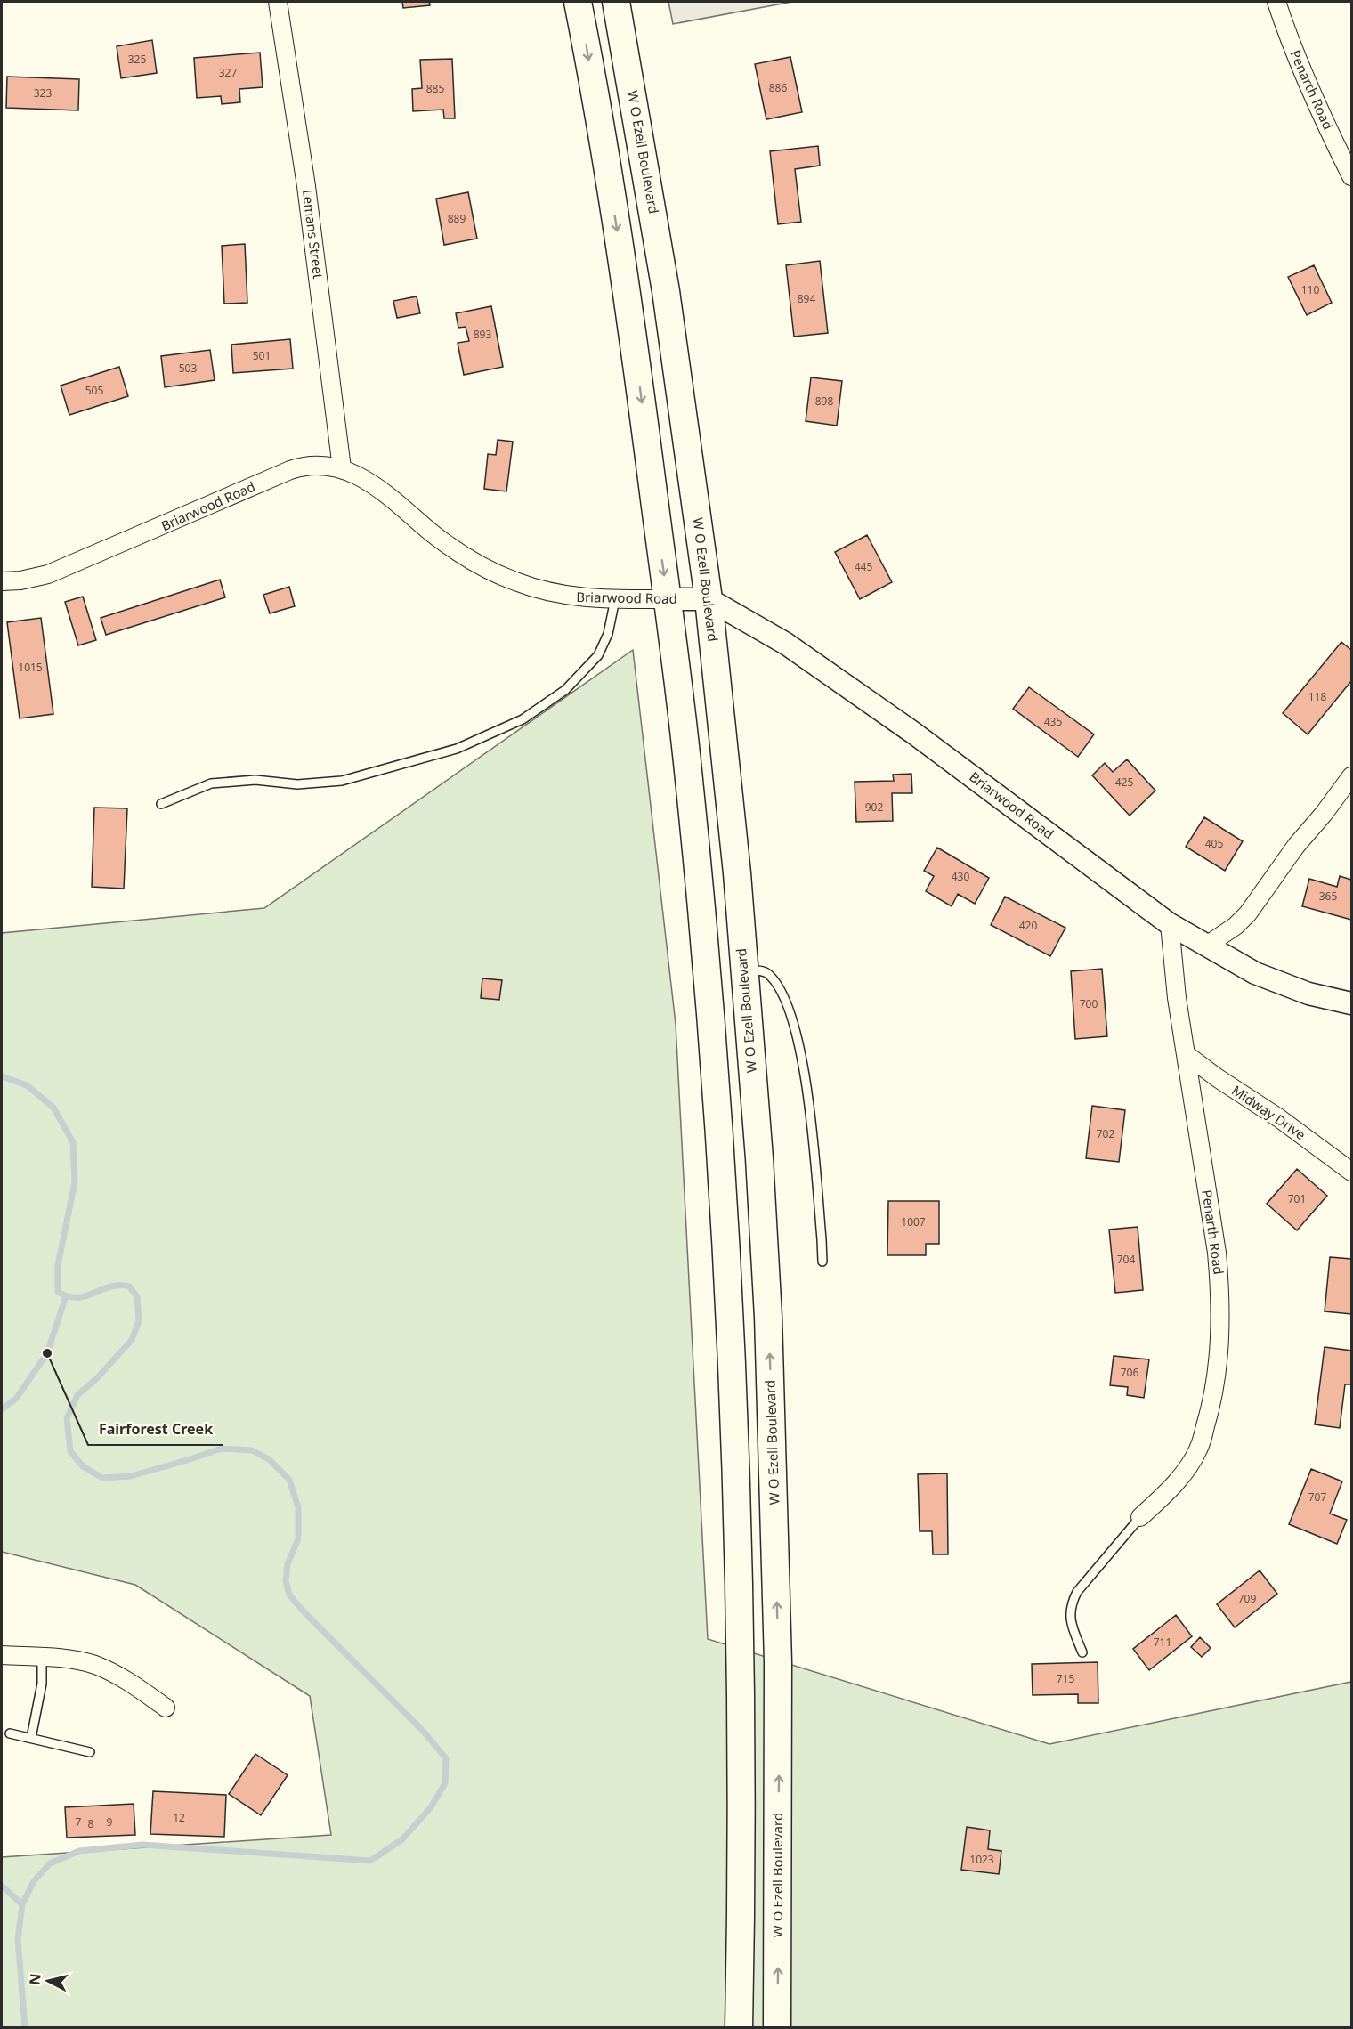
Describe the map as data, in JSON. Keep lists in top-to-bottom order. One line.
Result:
{"streets":{"main road":["W O Ezell Boulevard"],"street":["Penarth Road","Lemans Street","Briarwood Road","Midway Drive"]},"crossings":[["Penarth Road","Briarwood Road"],["Penarth Road","Midway Drive"],["W O Ezell Boulevard","Briarwood Road"],["Lemans Street","Briarwood Road"]],"places":["Fairforest Creek"],"house_numbers":["325","327","886","885","323","889","110","894","893","501","503","505","898","445","1015","118","435","425","902","405","430","365","420","700","702","701","1007","704","706","707","709","711","715","12","7","9","8","1023"],"north":"left"}
